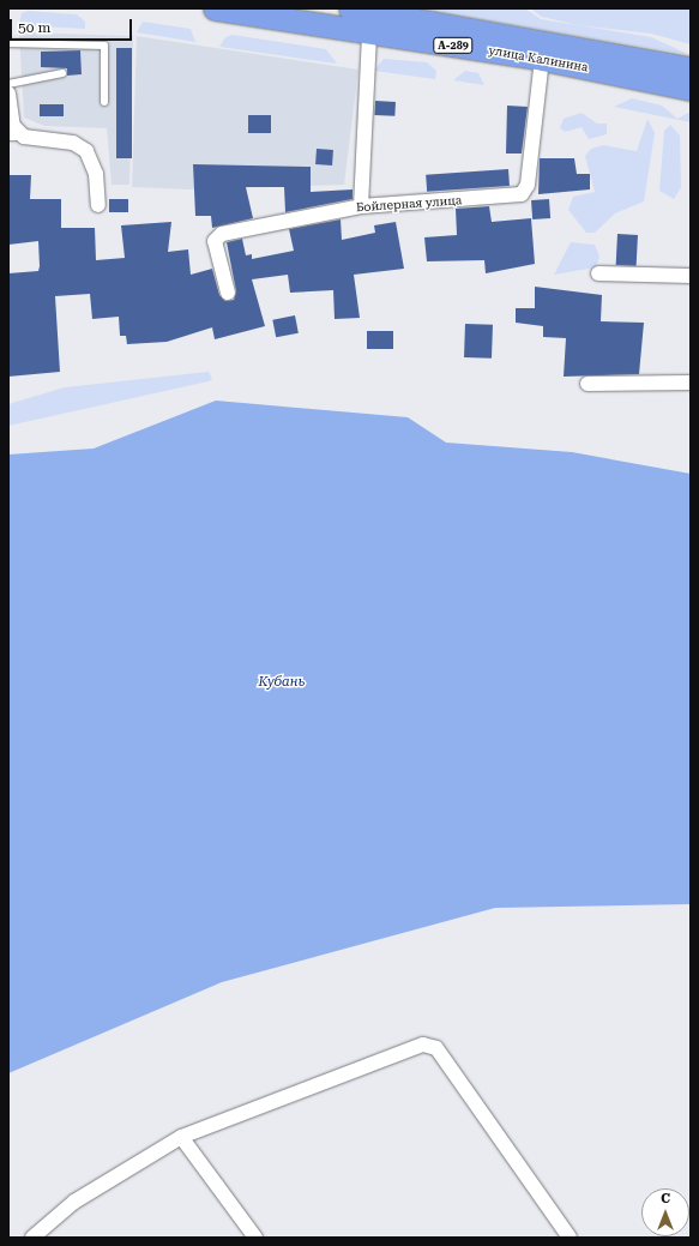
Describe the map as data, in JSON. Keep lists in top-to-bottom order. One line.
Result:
{"streets":{"highway":["А-289","улица Калинина"],"street":["Бойлерная улица"]},"crossings":[["улица Калинина","Бойлерная улица"]],"water":["Кубань"],"scale_bar":"50 m","north":"top"}
